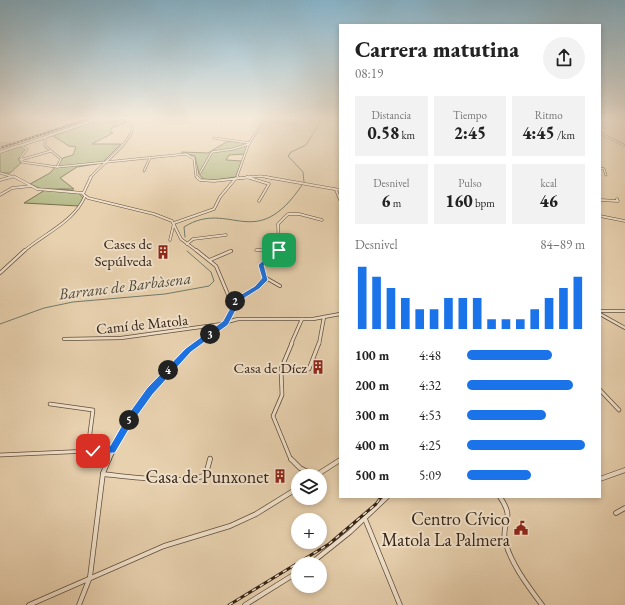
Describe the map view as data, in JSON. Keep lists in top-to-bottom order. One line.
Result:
{"streets":{"street":["Camí de Matola"]},"water":["Barranc de Barbàsena"],"places":{"building":["Cases de Sepúlveda","Casa de Díez","Casa de Punxonet"],"public building":["Centro Cívico Matola La Palmera"]},"page":{"heading":["Carrera matutina","08:19"],"stats":[["Distancia","0.58 km"],["Tiempo","2:45"],["Ritmo","4:45 /km"],["Desnivel","6 m"],["Pulso","160 bpm"],["kcal","46"]],"chart":["Desnivel","84–89 m"],"pins":["2","3","4","5"],"list":[{"name":"100 m","note":"4:48"},{"name":"200 m","note":"4:32"},{"name":"300 m","note":"4:53"},{"name":"400 m","note":"4:25"},{"name":"500 m","note":"5:09"}],"map_buttons":["+","−"]}}
